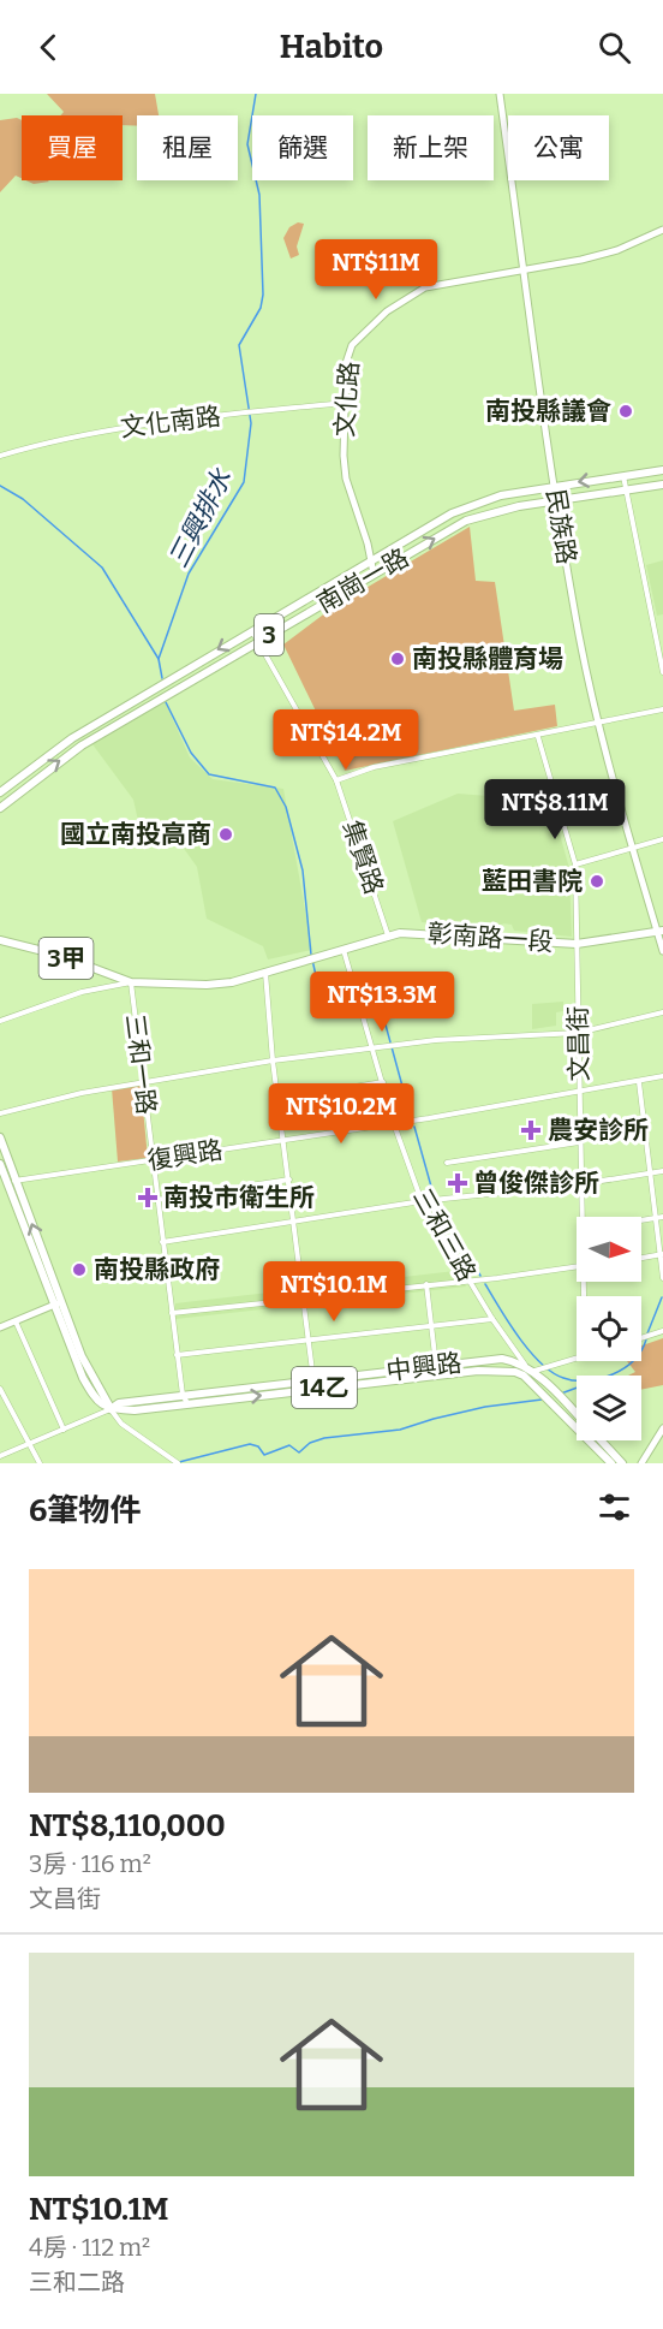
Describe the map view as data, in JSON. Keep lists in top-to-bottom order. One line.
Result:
{"streets":{"main road":["文化路","民族路","南崗一路","3","彰南路一段","3甲","中興路","14乙"],"street":["文化南路","集賢路","文昌街","三和一路","復興路","三和三路"]},"crossings":[["文化路","文化南路"],["文化路","民族路"],["文化路","南崗一路"],["民族路","南崗一路"],["民族路","3"],["民族路","彰南路一段"],["南崗一路","3"],["南崗一路","集賢路"],["集賢路","彰南路一段"],["彰南路一段","3甲"],["彰南路一段","文昌街"],["彰南路一段","三和三路"],["3甲","三和一路"],["文昌街","復興路"],["三和一路","復興路"],["三和一路","中興路"],["復興路","三和三路"],["三和三路","中興路"]],"water":["三興排水"],"places":{"other":["南投縣議會","南投縣體育場","國立南投高商","藍田書院","南投縣政府"],"health":["農安診所","曾俊傑診所","南投市衛生所"]},"north":"right","page":{"header":"Habito","chip":["買屋","租屋","篩選","新上架","公寓"],"price":["NT$11M","NT$14.2M","NT$8.11M","NT$13.3M","NT$10.2M","NT$10.1M"],"heading":"6筆物件","list":[{"name":"NT$8,110,000","note":"3房 · 116 m² · 文昌街"},{"name":"NT$10.1M","note":"4房 · 112 m² · 三和二路"}]}}
